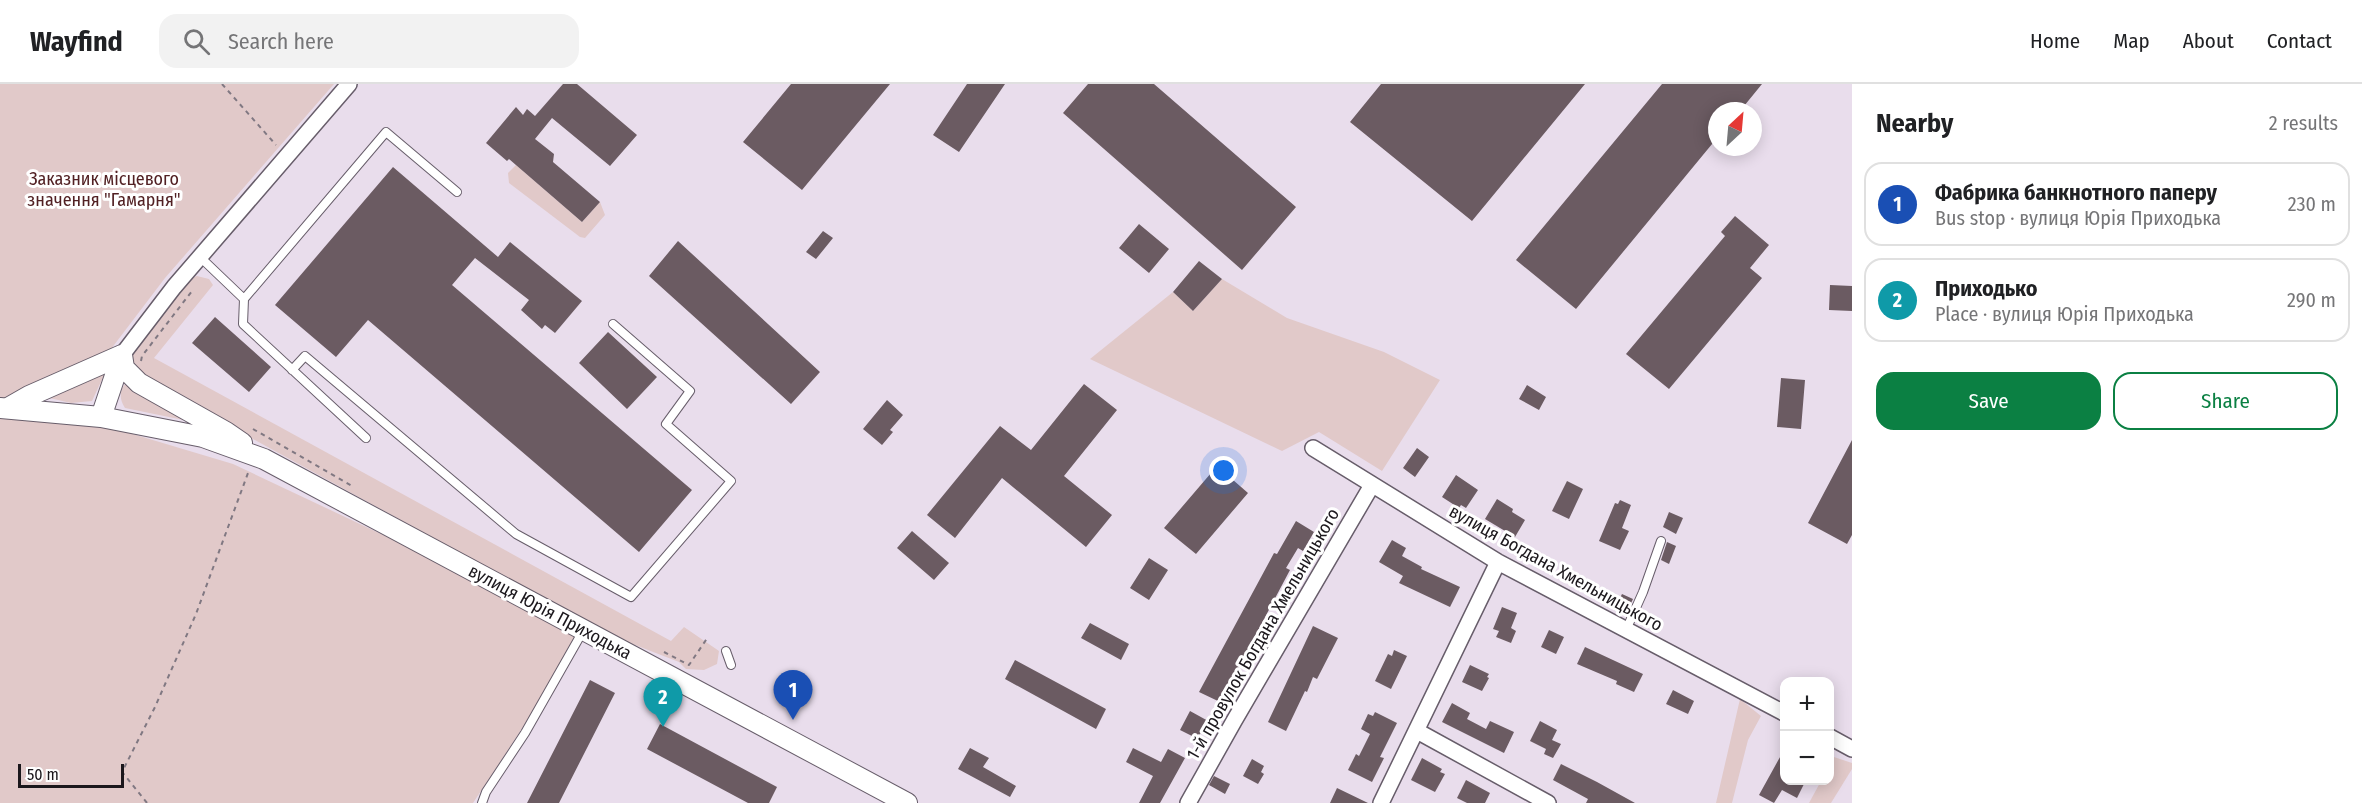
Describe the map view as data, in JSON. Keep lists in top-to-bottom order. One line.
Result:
{"streets":{"street":["вулиця Богдана Хмельницького","вулиця Юрія Приходька","1-й провулок Богдана Хмельницького"]},"crossings":[["вулиця Богдана Хмельницького","1-й провулок Богдана Хмельницького"]],"parks":["Заказник місцевого значення \"Гамарня\""],"scale_bar":"50 m","north":"top right","page":{"header":"Wayfind","search":"Search here","nav":["Home","Map","About","Contact"],"heading":["Nearby","2 results"],"list":[{"mark":"1","name":"Фабрика банкнотного паперу","note":"Bus stop · вулиця Юрія Приходька","value":"230 m"},{"mark":"2","name":"Приходько","note":"Place · вулиця Юрія Приходька","value":"290 m"}],"buttons":["Save","Share"],"pins":["1","2"],"map_buttons":["+","−"],"scale":"50 m"}}
